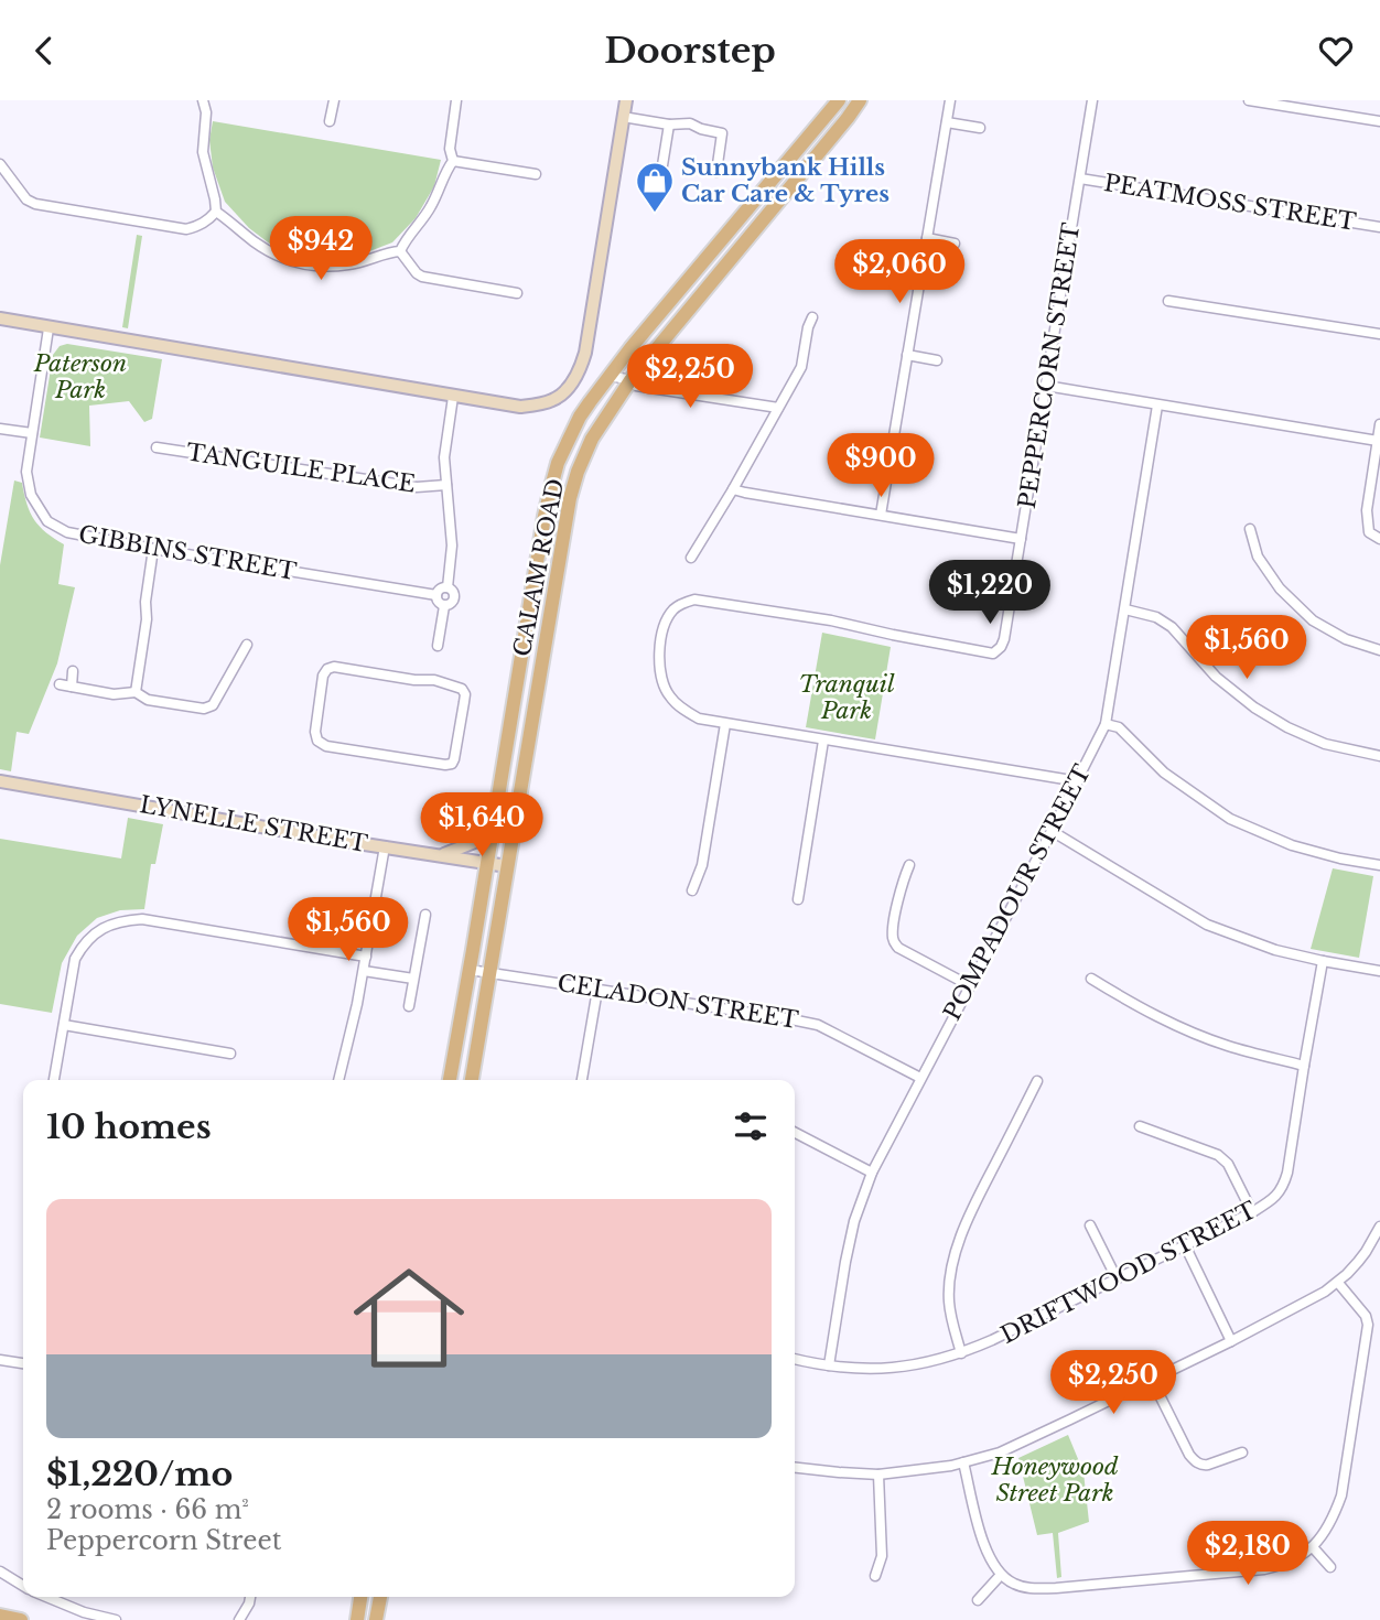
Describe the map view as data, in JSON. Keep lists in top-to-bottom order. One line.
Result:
{"streets":{"main road":["CALAM ROAD"],"street":["PEATMOSS STREET","PEPPERCORN STREET","TANGUILE PLACE","GIBBINS STREET","LYNELLE STREET","POMPADOUR STREET","CELADON STREET","DRIFTWOOD STREET"]},"crossings":[["PEATMOSS STREET","PEPPERCORN STREET"],["CALAM ROAD","LYNELLE STREET"],["CALAM ROAD","CELADON STREET"],["POMPADOUR STREET","CELADON STREET"],["POMPADOUR STREET","DRIFTWOOD STREET"]],"parks":["Paterson Park","Tranquil Park","Honeywood Street Park"],"places":{"shop":["Sunnybank Hills Car Care & Tyres"]},"page":{"header":"Doorstep","price":["$942","$2,060","$2,250","$900","$1,220","$1,560","$1,640","$1,560","$2,250","$2,180"],"heading":"10 homes","list":[{"name":"$1,220/mo","note":"2 rooms · 66 m² · Peppercorn Street"}]}}
